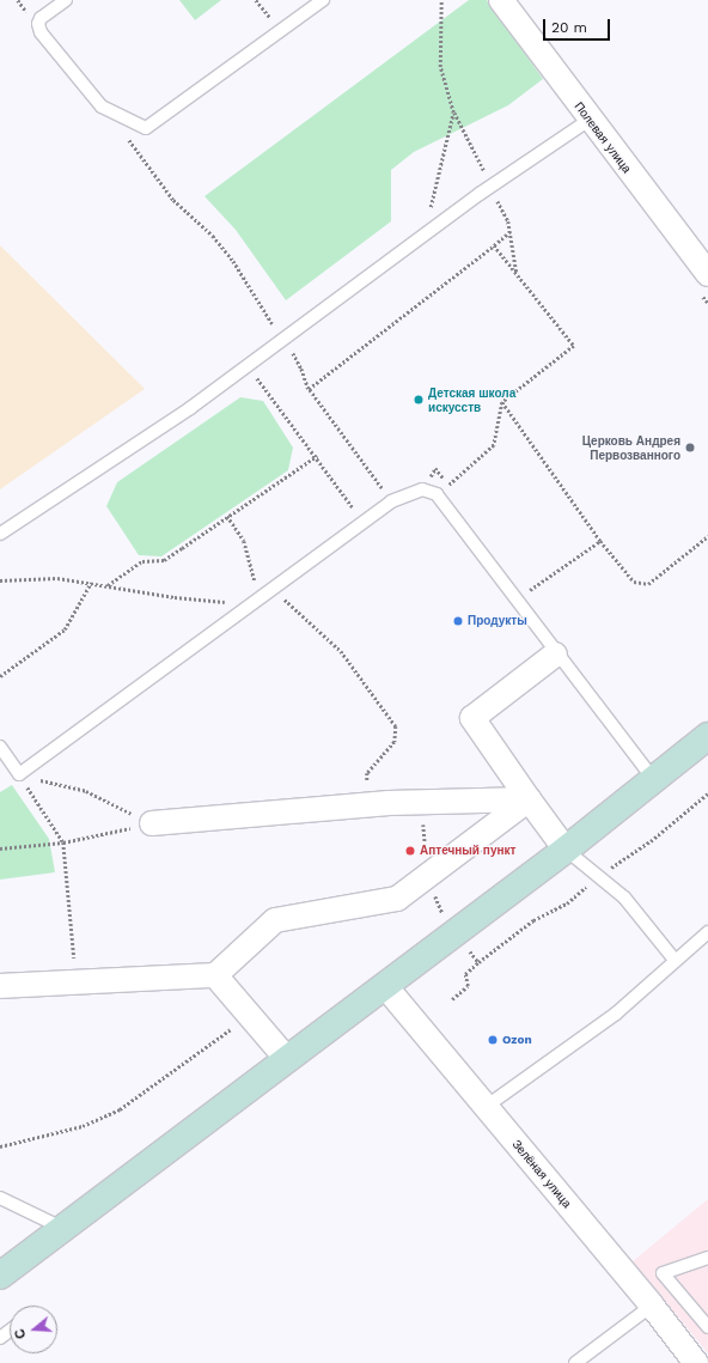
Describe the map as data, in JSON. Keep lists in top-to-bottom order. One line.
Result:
{"streets":{"street":["Полевая улица","Зелёная улица"]},"places":["Детская школа искусств","Церковь Андрея Первозванного","Продукты","Аптечный пункт","Ozon"],"scale_bar":"20 m","north":"left"}
